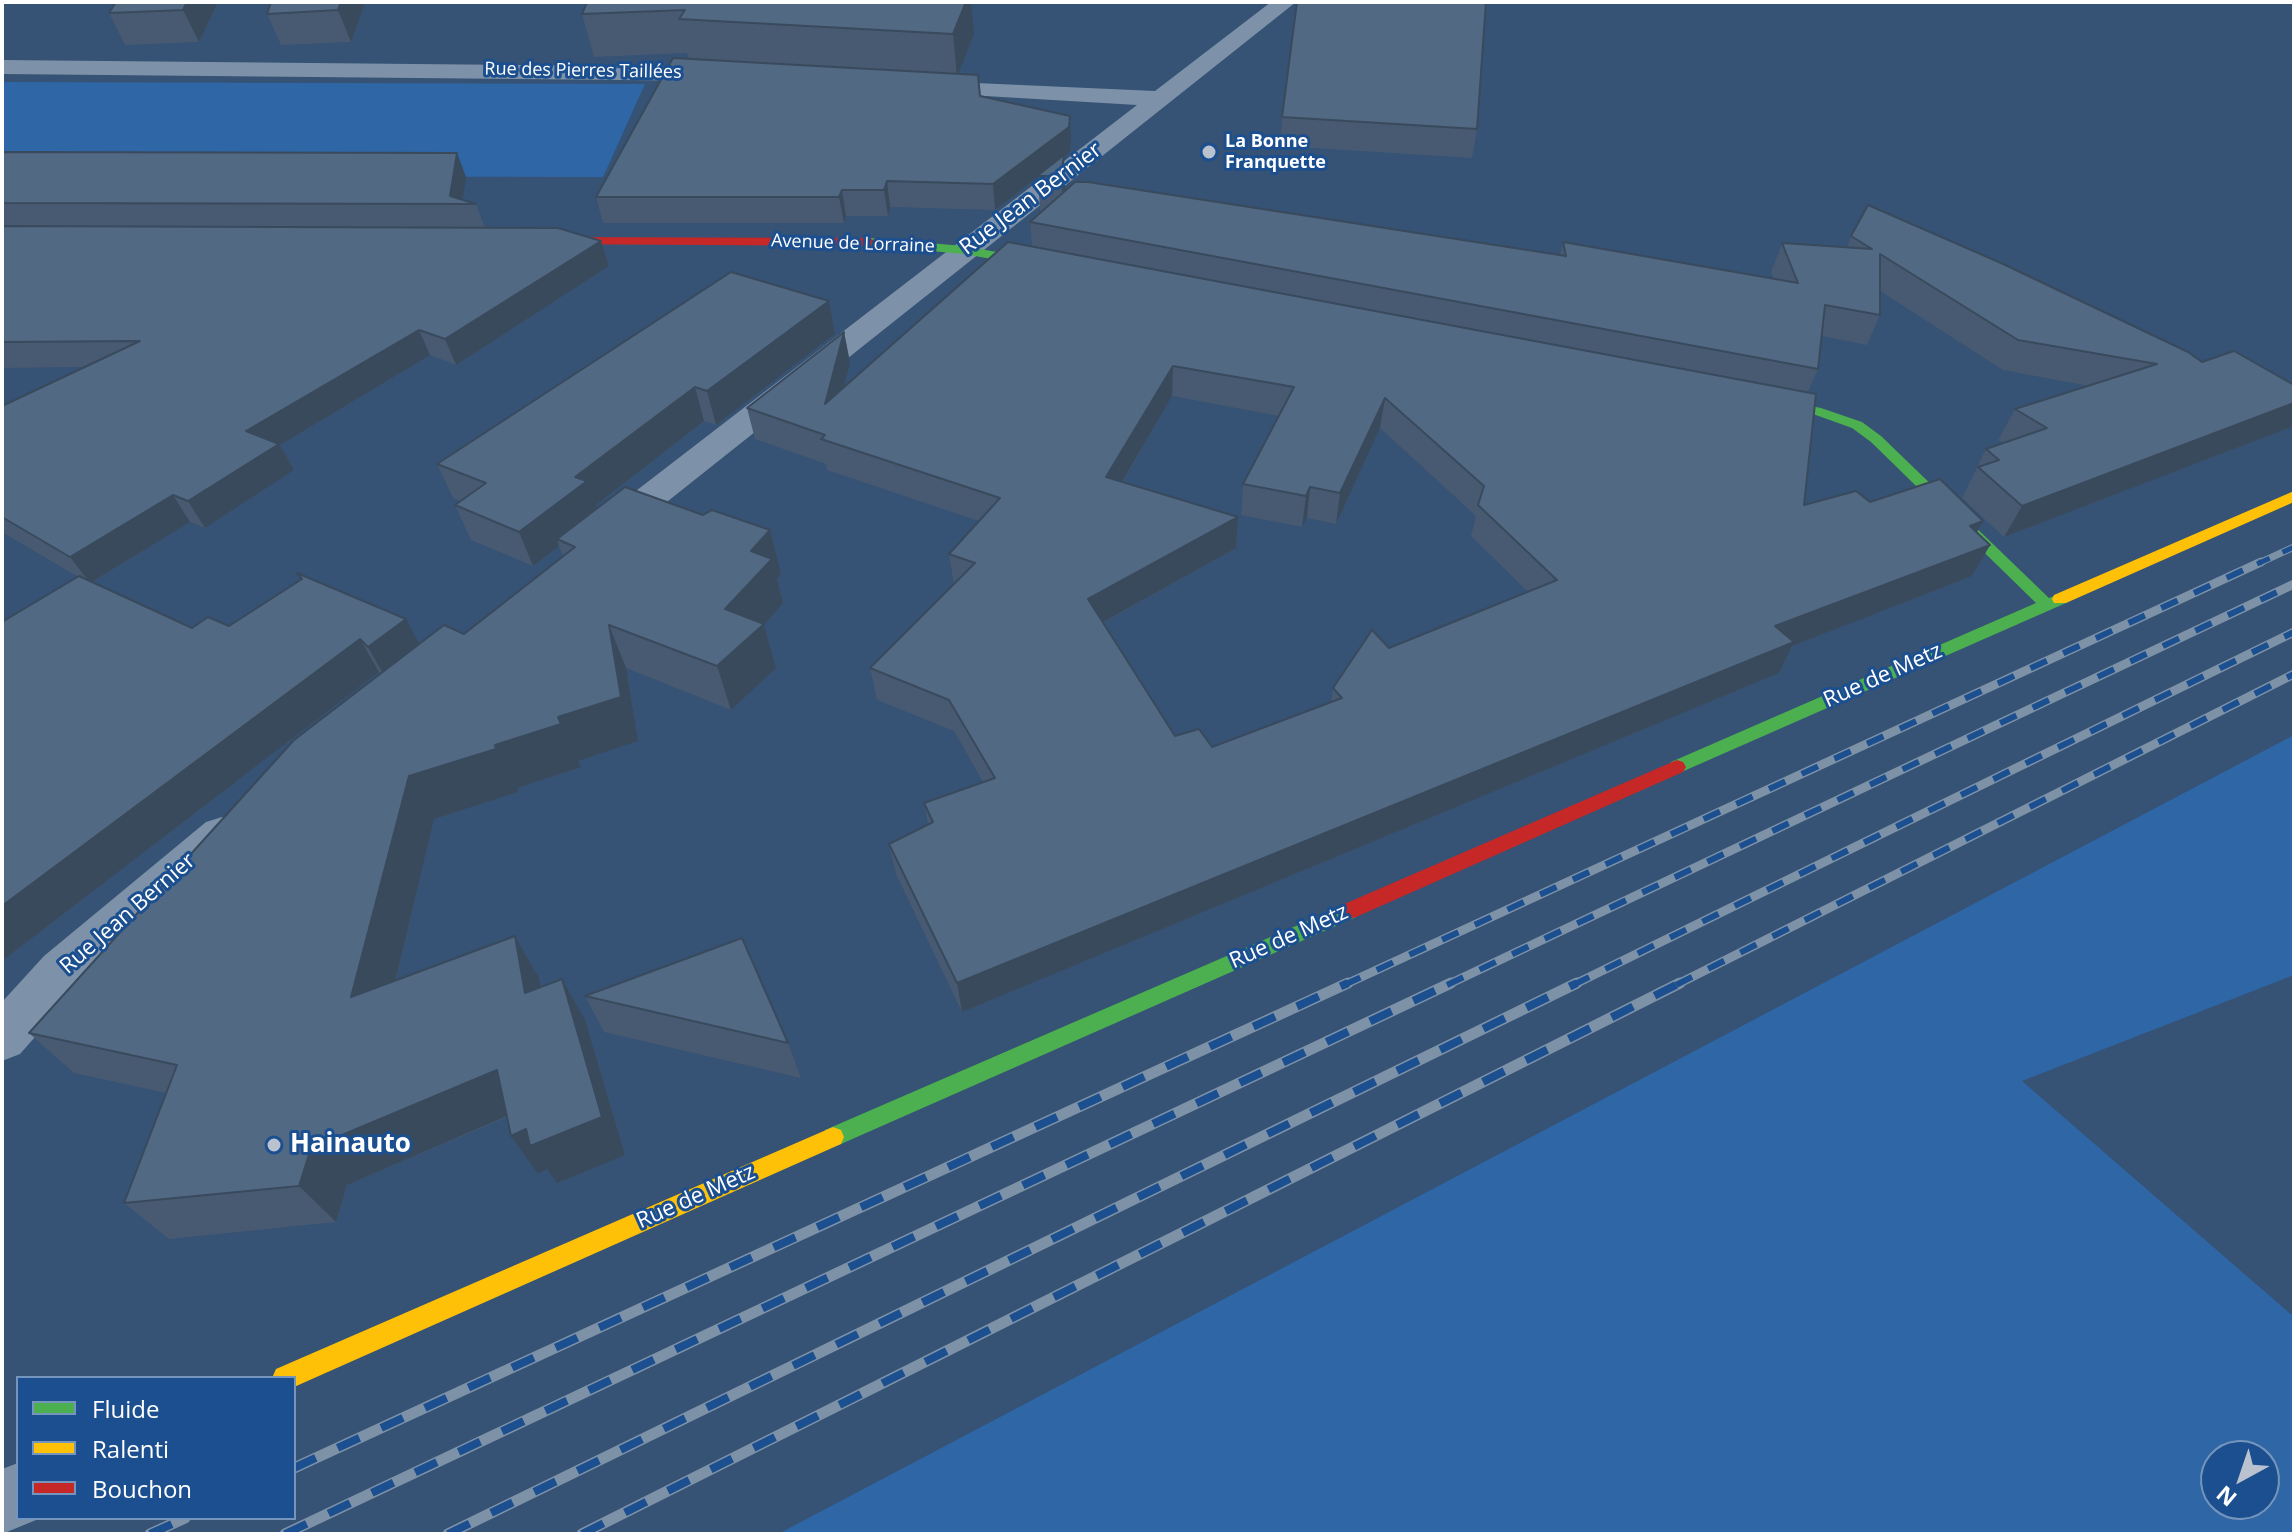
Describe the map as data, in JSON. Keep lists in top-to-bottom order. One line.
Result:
{"streets":{"street":["Rue des Pierres Taillées","Rue Jean Bernier","Avenue de Lorraine","Rue de Metz"]},"crossings":[["Rue Jean Bernier","Avenue de Lorraine"]],"places":["La Bonne Franquette","Hainauto"],"legend":["Fluide","Ralenti","Bouchon"],"north":"bottom left"}
